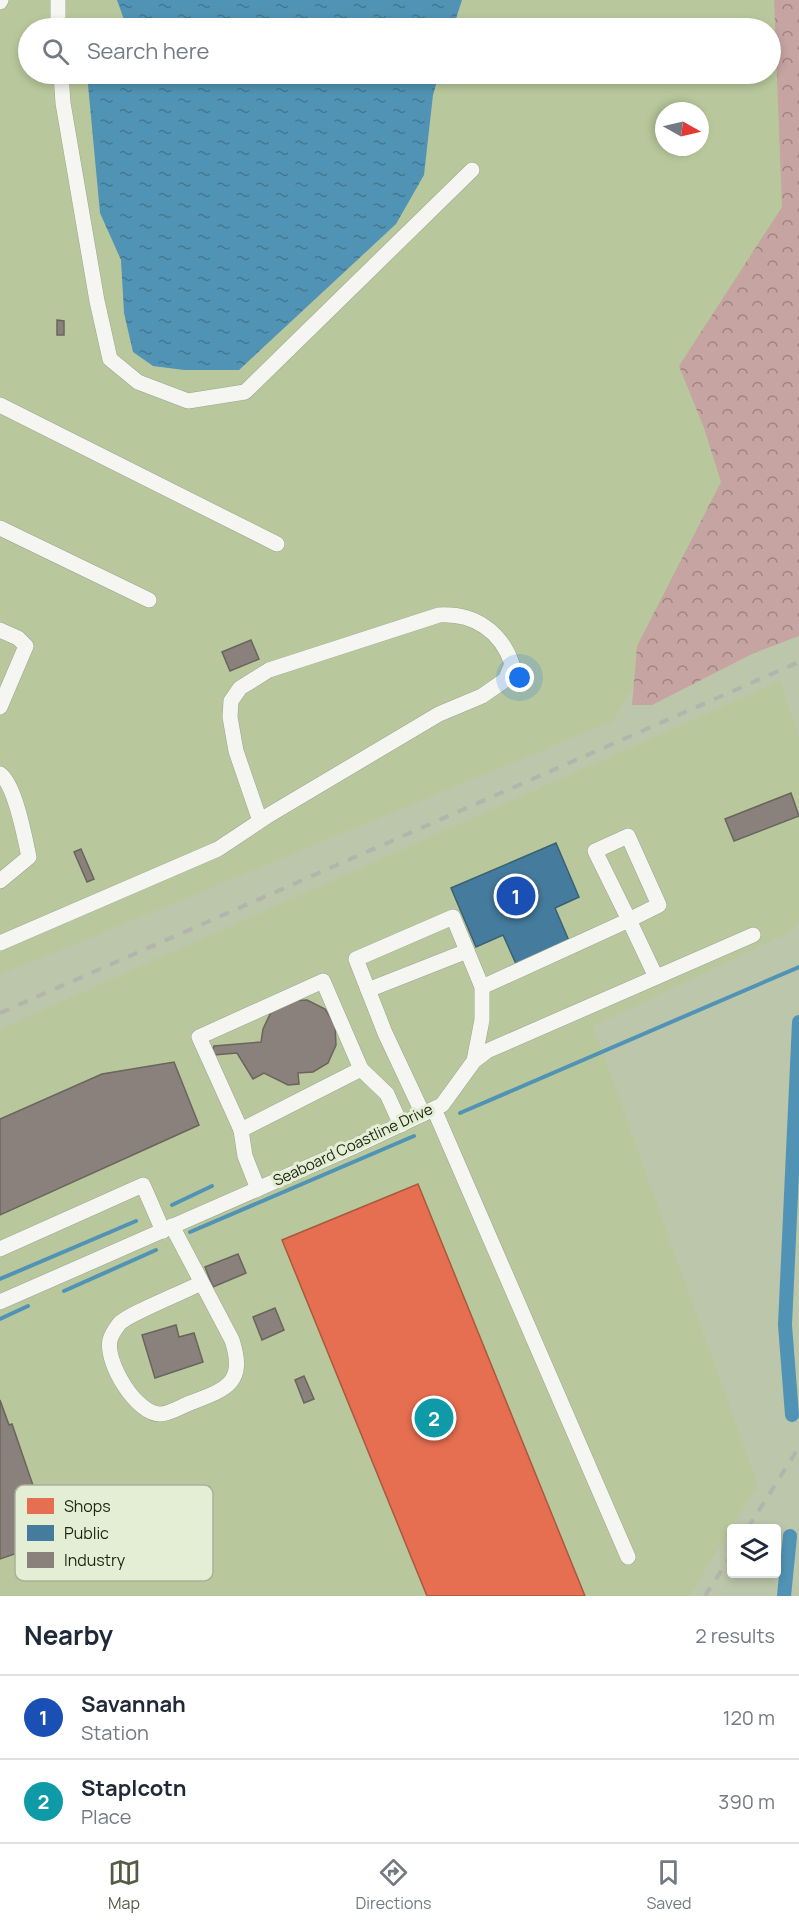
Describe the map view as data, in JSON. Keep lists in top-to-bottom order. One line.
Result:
{"streets":{"street":["Seaboard Coastline Drive"]},"legend":["Shops","Public","Industry"],"north":"right","page":{"search":"Search here","pins":["1","2"],"heading":["Nearby","2 results"],"list":[{"mark":"1","name":"Savannah","note":"Station","value":"120 m"},{"mark":"2","name":"Staplcotn","note":"Place","value":"390 m"}],"nav":["Map","Directions","Saved"]}}
